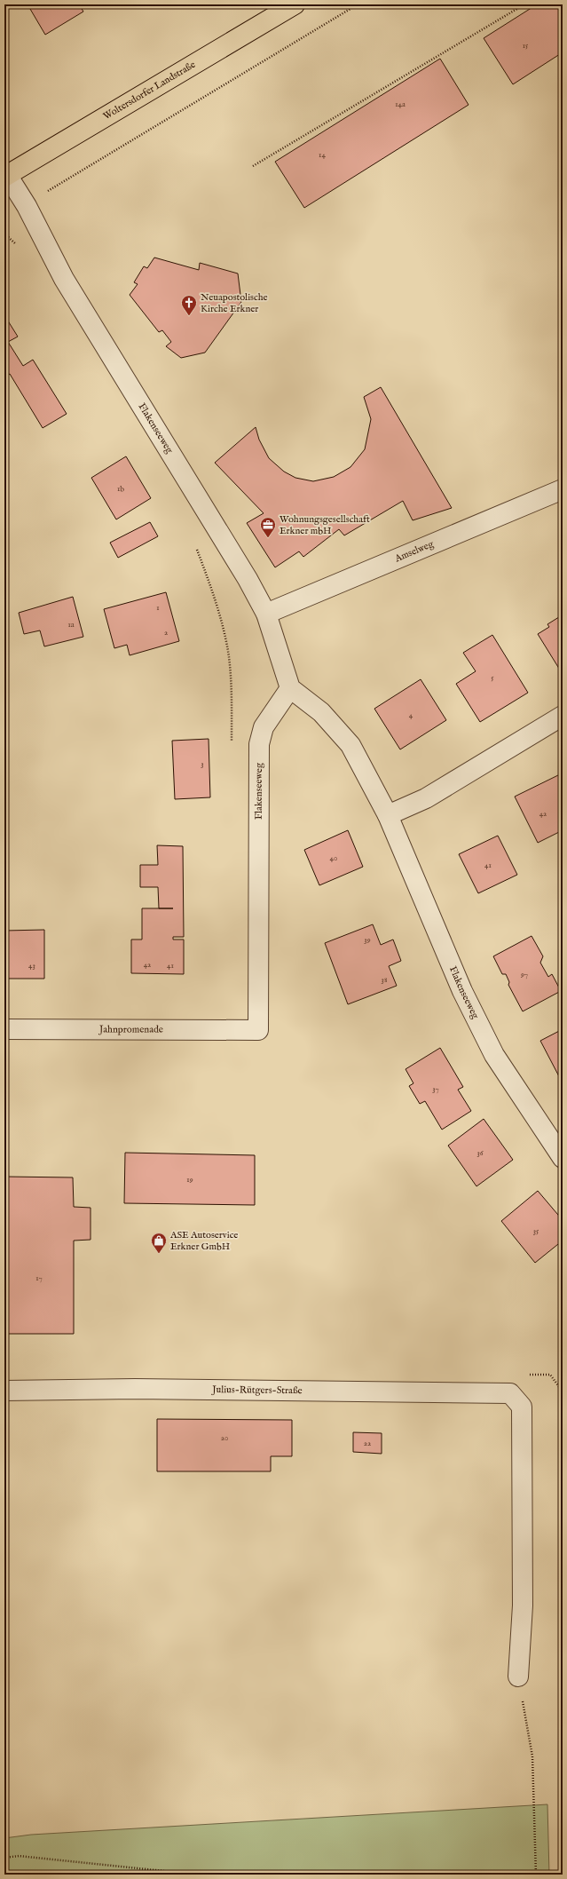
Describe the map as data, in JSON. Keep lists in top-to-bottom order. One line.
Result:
{"streets":{"main road":["Woltersdorfer Landstraße"],"street":["Flakenseeweg","Amselweg","Jahnpromenade","Julius-Rütgers-Straße"]},"crossings":[["Woltersdorfer Landstraße","Flakenseeweg"],["Flakenseeweg","Amselweg"],["Flakenseeweg","Jahnpromenade"]],"places":{"church":["Neuapostolische Kirche Erkner"],"office":["Wohnungsgesellschaft Erkner mbH"],"shop":["ASE Autoservice Erkner GmbH"]},"house_numbers":["15","14a","14","1b","1","1a","2","5","4","3","42","40","41","39","42","43","41","97","38","37","36","19","35","17","20","22"]}
